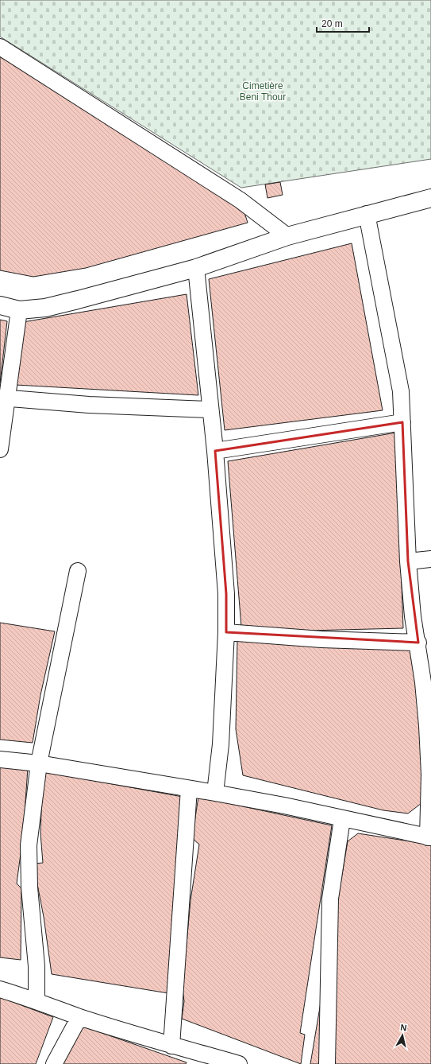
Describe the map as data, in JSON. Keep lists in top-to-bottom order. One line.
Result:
{"parks":["Cimetière Beni Thour"],"scale_bar":"20 m","north":"top"}
